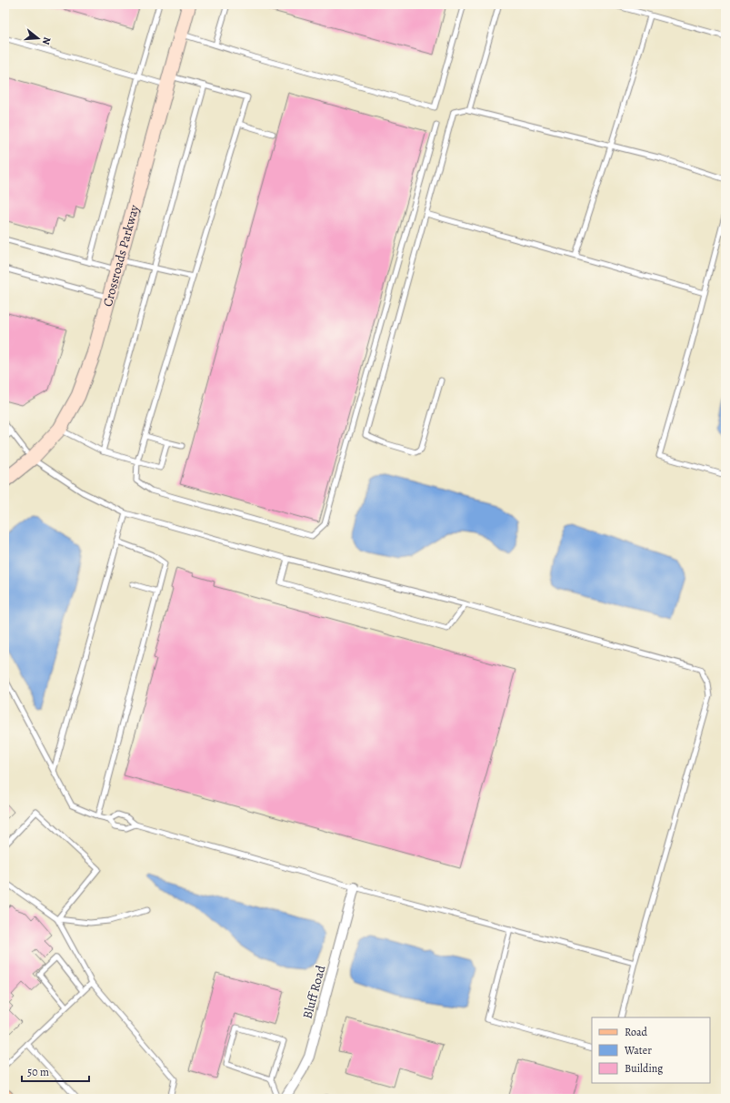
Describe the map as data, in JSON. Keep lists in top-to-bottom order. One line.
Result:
{"streets":{"street":["Crossroads Parkway","Bluff Road"]},"legend":["Road","Water","Building"],"scale_bar":"50 m","north":"right"}
